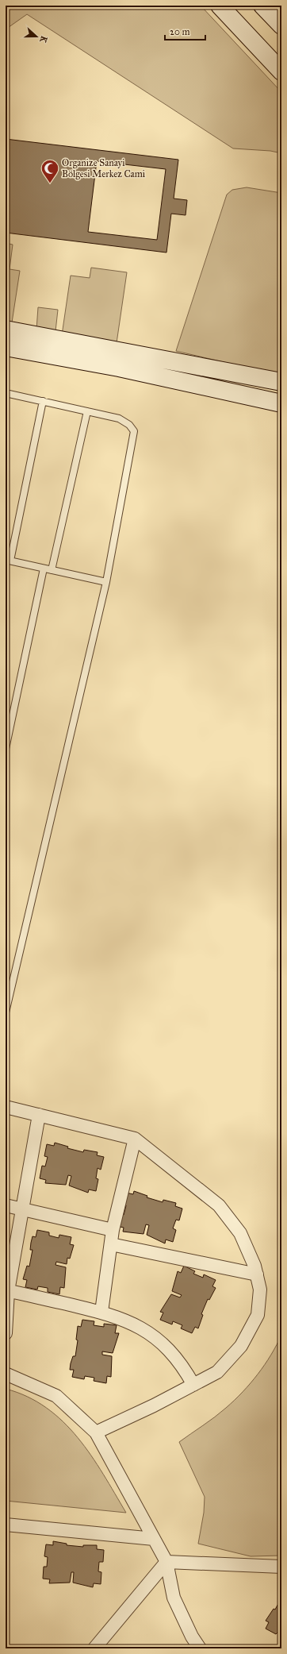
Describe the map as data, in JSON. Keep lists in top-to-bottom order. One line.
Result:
{"places":{"mosque":["Organize Sanayi Bölgesi Merkez Cami"]},"scale_bar":"20 m","north":"right"}
